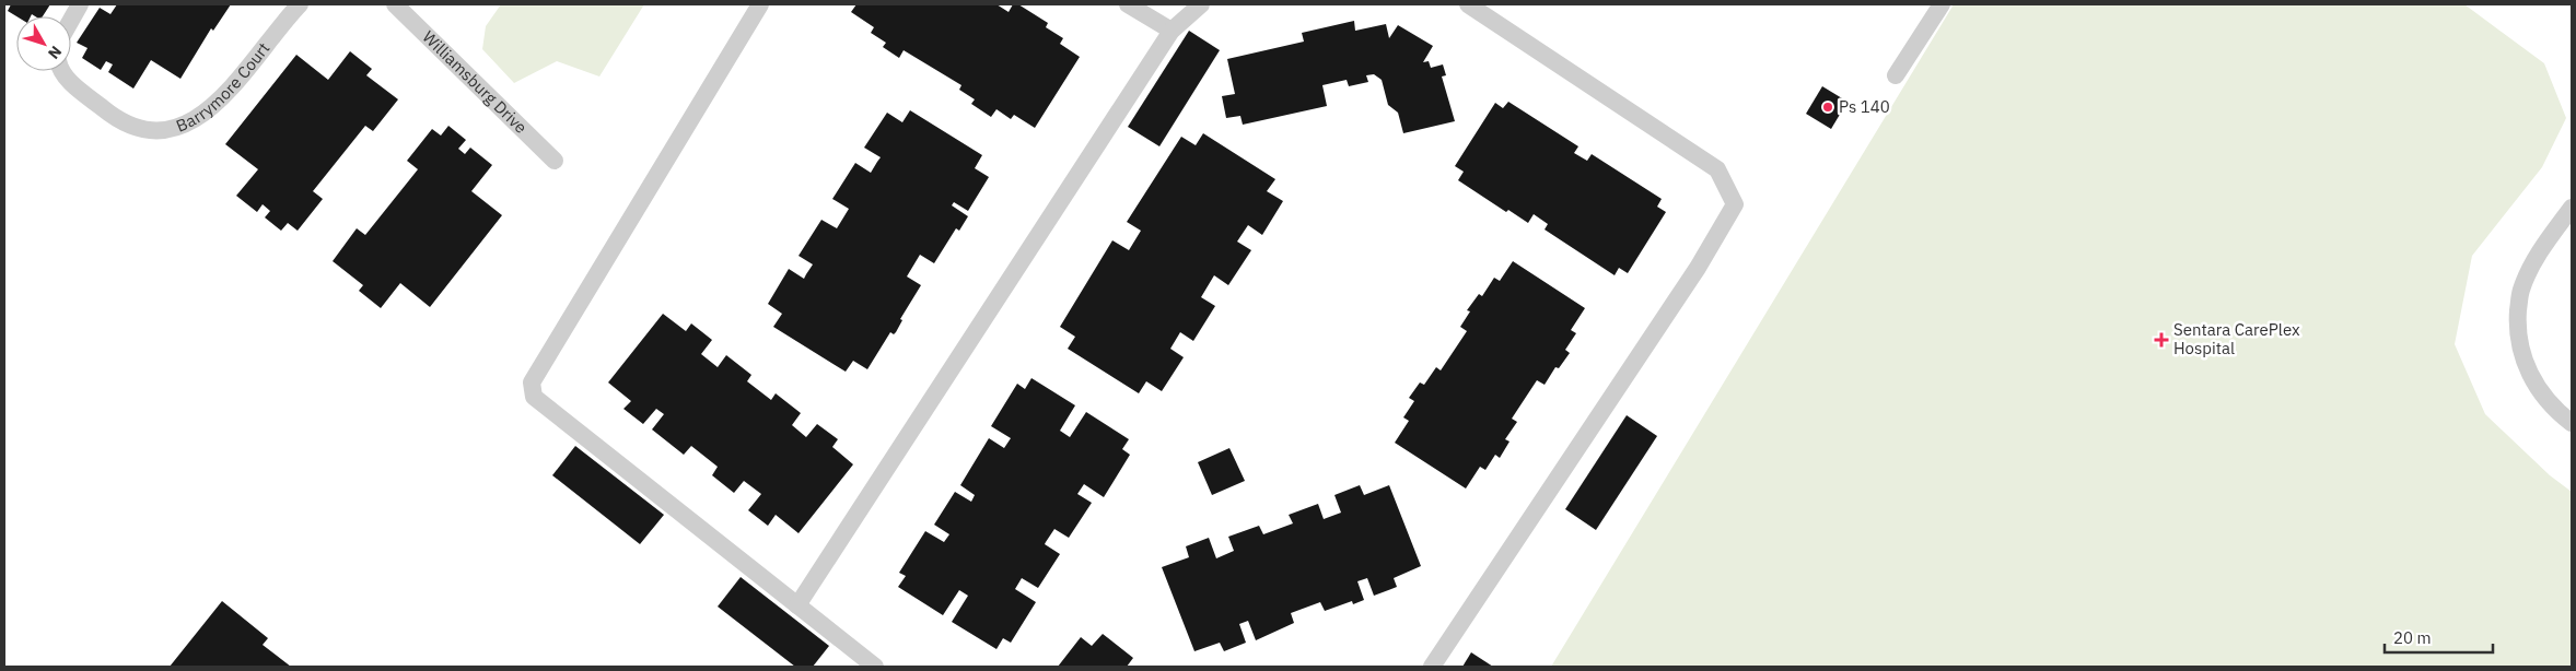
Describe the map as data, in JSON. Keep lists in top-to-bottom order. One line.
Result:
{"streets":{"lane":["Williamsburg Drive","Barrymore Court"]},"places":{"other":["Ps 140"],"health":["Sentara CarePlex Hospital"]},"scale_bar":"20 m","north":"bottom right"}
